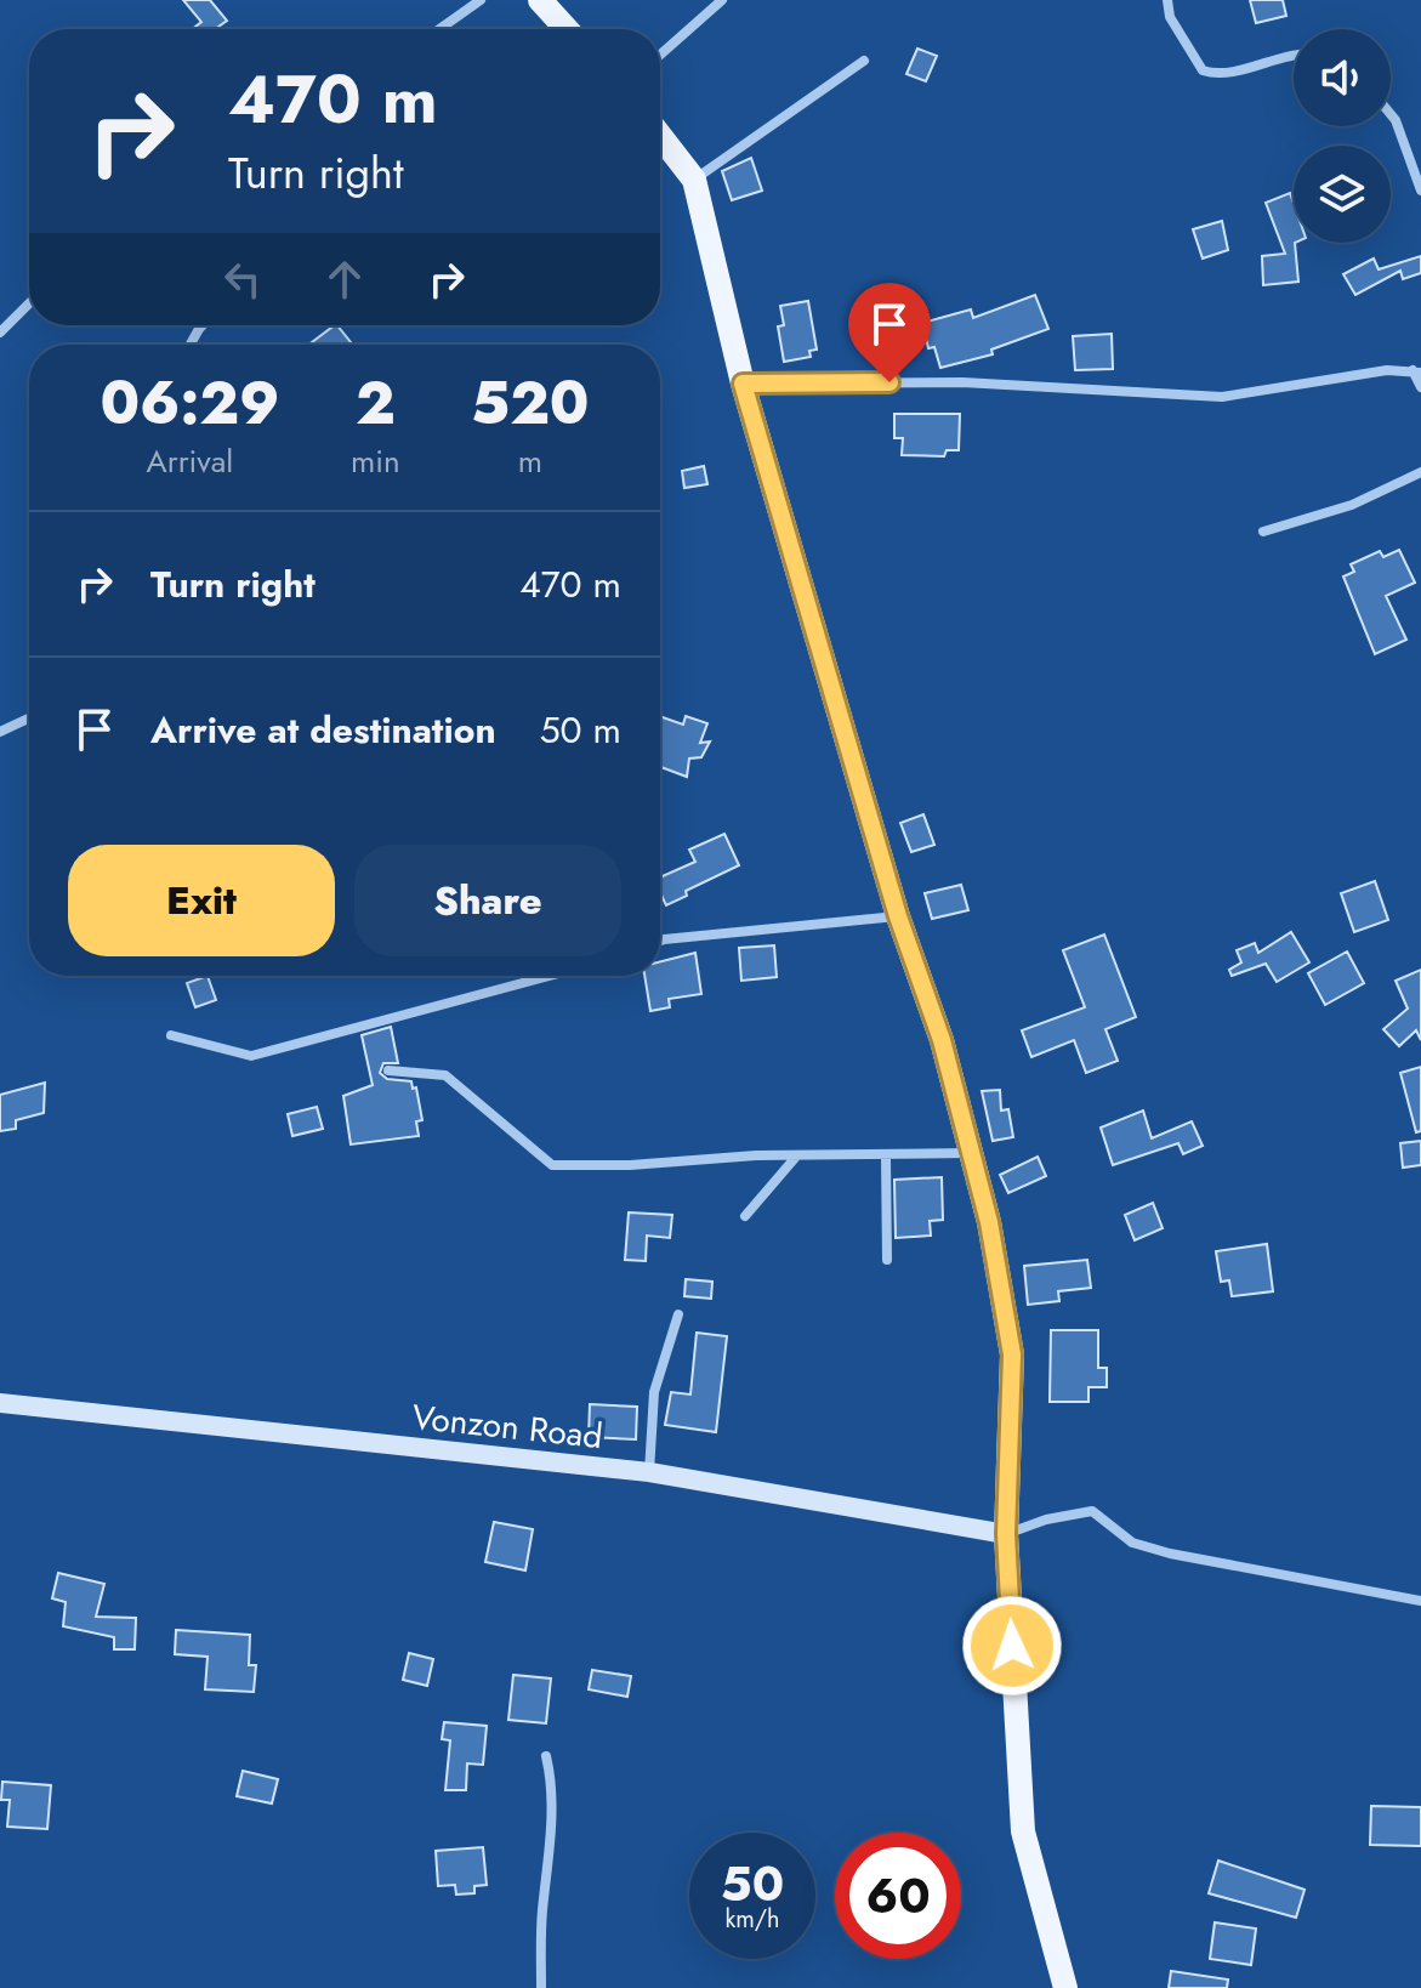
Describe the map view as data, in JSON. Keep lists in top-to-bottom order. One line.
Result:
{"streets":{"street":["Vonzon Road"]},"page":{"turn":["470 m","Turn right"],"eta":["06:29","Arrival","2","min","520","m"],"list":[{"name":"Turn right","value":"470 m"},{"name":"Arrive at destination","value":"50 m"}],"buttons":["Exit","Share"],"speed":"50 km/h","limit":"60"}}
